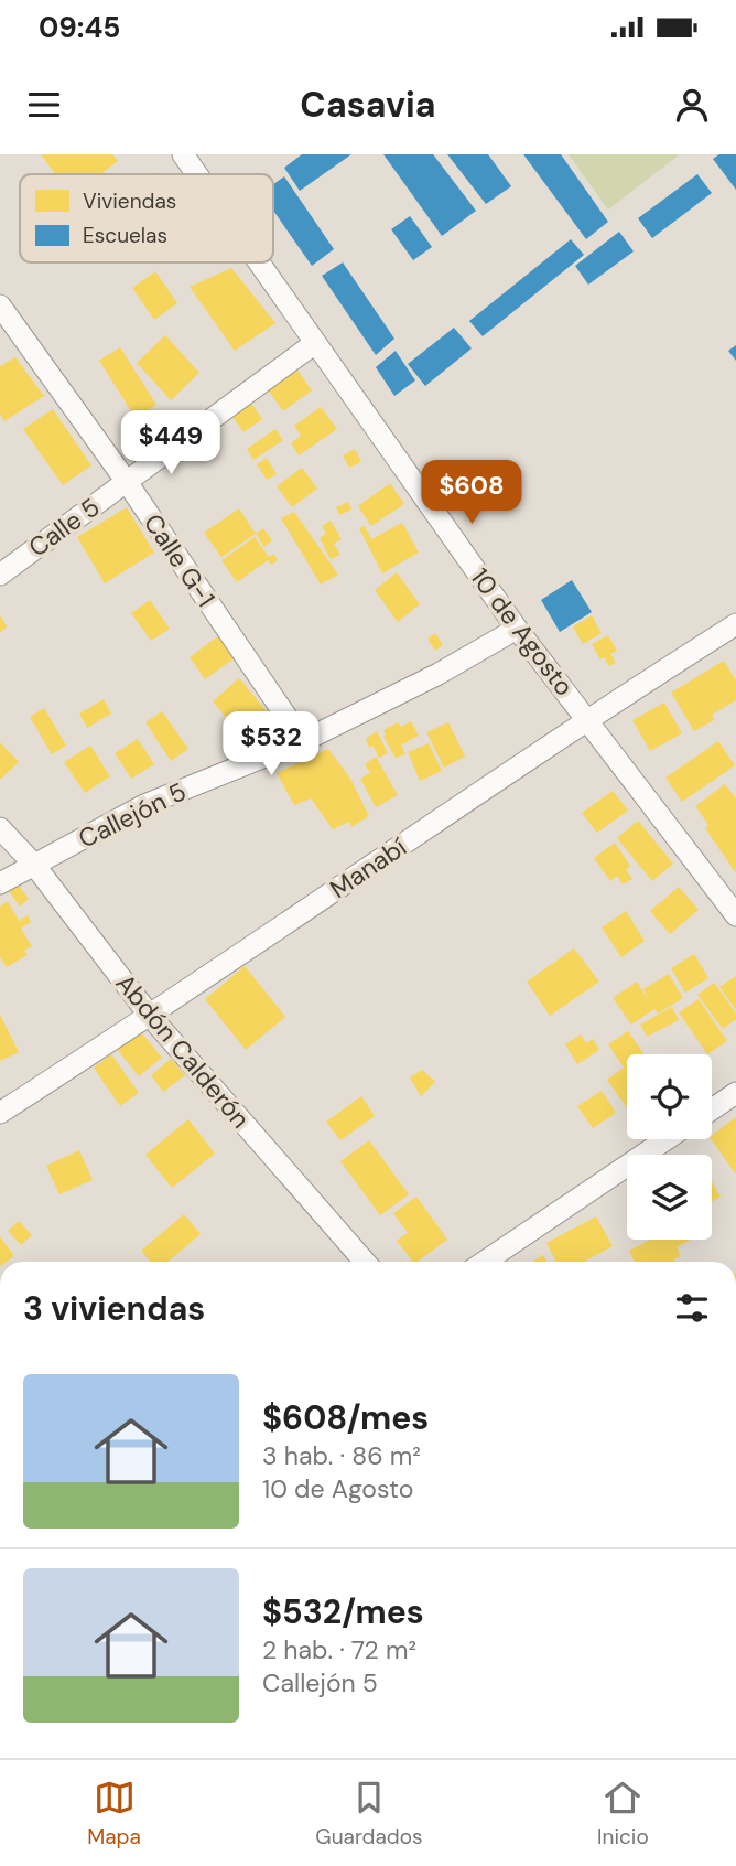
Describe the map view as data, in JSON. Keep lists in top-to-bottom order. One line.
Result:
{"streets":{"street":["Calle 5","Calle G-1","10 de Agosto","Callejón 5","Manabí","Abdón Calderón"]},"crossings":[["Calle 5","Calle G-1"],["Calle 5","10 de Agosto"],["Calle G-1","Callejón 5"],["10 de Agosto","Callejón 5"],["10 de Agosto","Manabí"],["Callejón 5","Abdón Calderón"],["Manabí","Abdón Calderón"]],"legend":["Viviendas","Escuelas"],"page":{"status":"09:45","header":"Casavia","price":["$449","$608","$532"],"heading":"3 viviendas","list":[{"name":"$608/mes","note":"3 hab. · 86 m² · 10 de Agosto"},{"name":"$532/mes","note":"2 hab. · 72 m² · Callejón 5"}],"tabs":["Mapa","Guardados","Inicio"]}}
